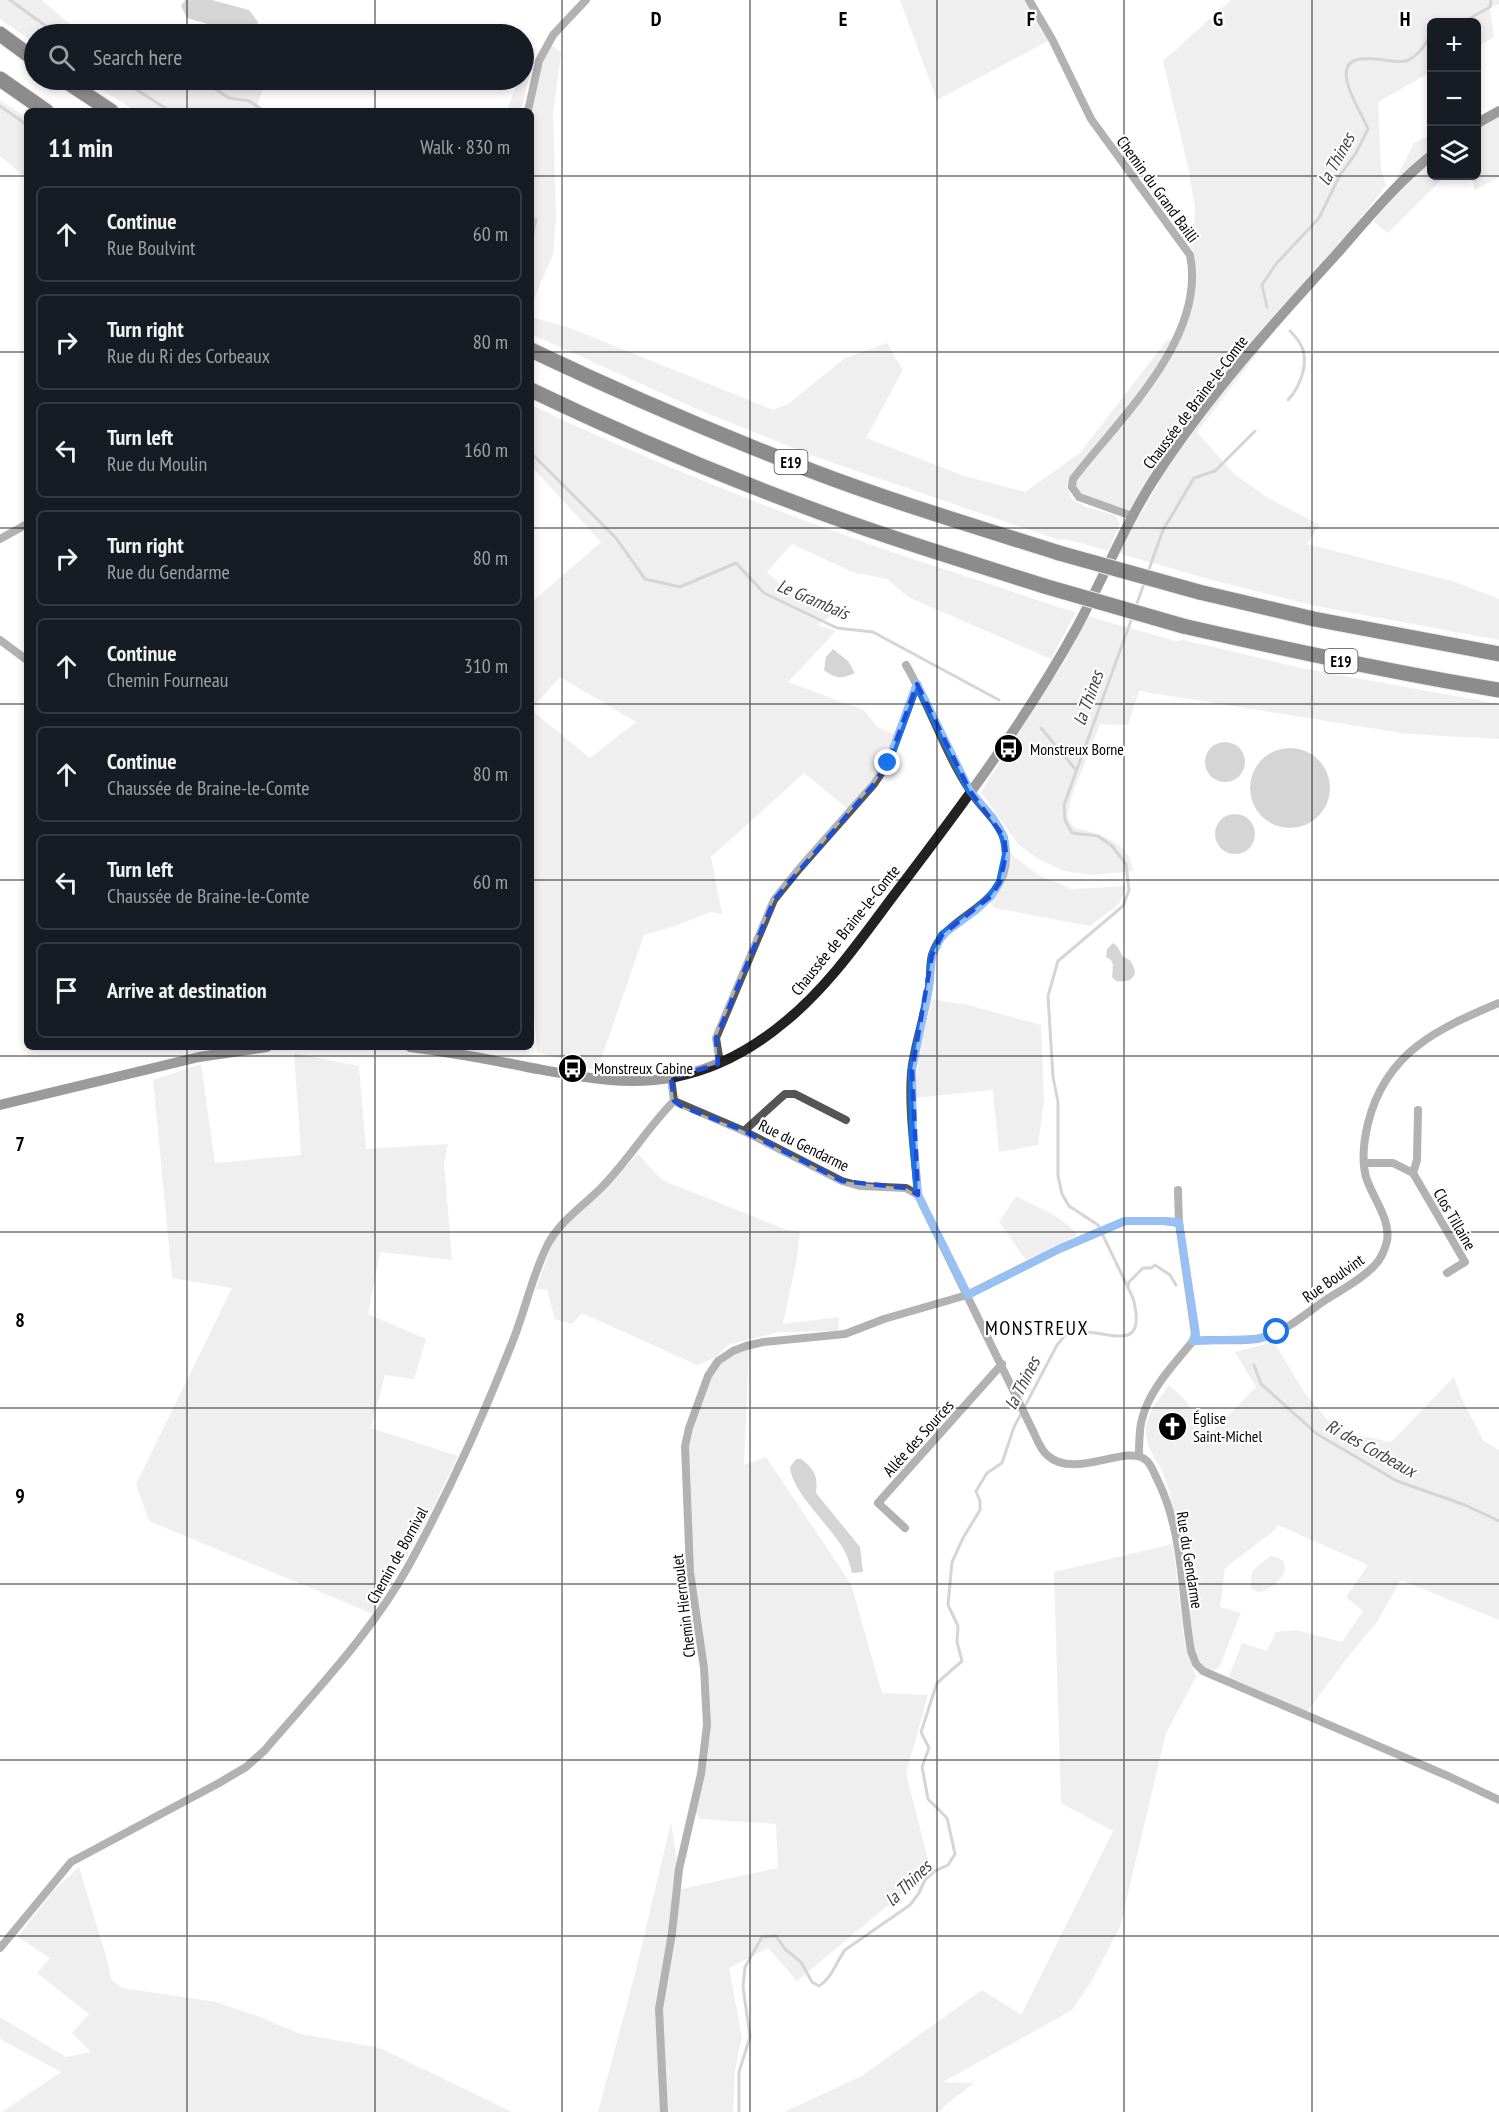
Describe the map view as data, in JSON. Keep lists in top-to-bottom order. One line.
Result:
{"streets":{"highway":["E19"],"main road":["Chaussée de Braine-le-Comte"],"street":["Chemin du Grand Bailli","Rue du Gendarme","Clos Tillaine","Rue Boulvint","Allée des Sources","Chemin de Bornival","Chemin Hiernoulet"]},"crossings":[["Chemin du Grand Bailli","Chaussée de Braine-le-Comte"],["Rue du Gendarme","Chemin de Bornival"]],"districts":["MONSTREUX"],"water":["la Thines","Le Grambais","Ri des Corbeaux"],"places":{"bus stop":["Monstreux Borne","Monstreux Cabine"],"church":["Église Saint-Michel"]},"page":{"map_buttons":["+","−"],"search":"Search here","heading":["11 min","Walk · 830 m"],"list":[["Continue","Rue Boulvint","60 m"],["Turn right","Rue du Ri des Corbeaux","80 m"],["Turn left","Rue du Moulin","160 m"],["Turn right","Rue du Gendarme","80 m"],["Continue","Chemin Fourneau","310 m"],["Continue","Chaussée de Braine-le-Comte","80 m"],["Turn left","Chaussée de Braine-le-Comte","60 m"],"Arrive at destination"]},"grid":{"columns":["D","E","F","G","H"],"rows":["7","8","9"]}}
